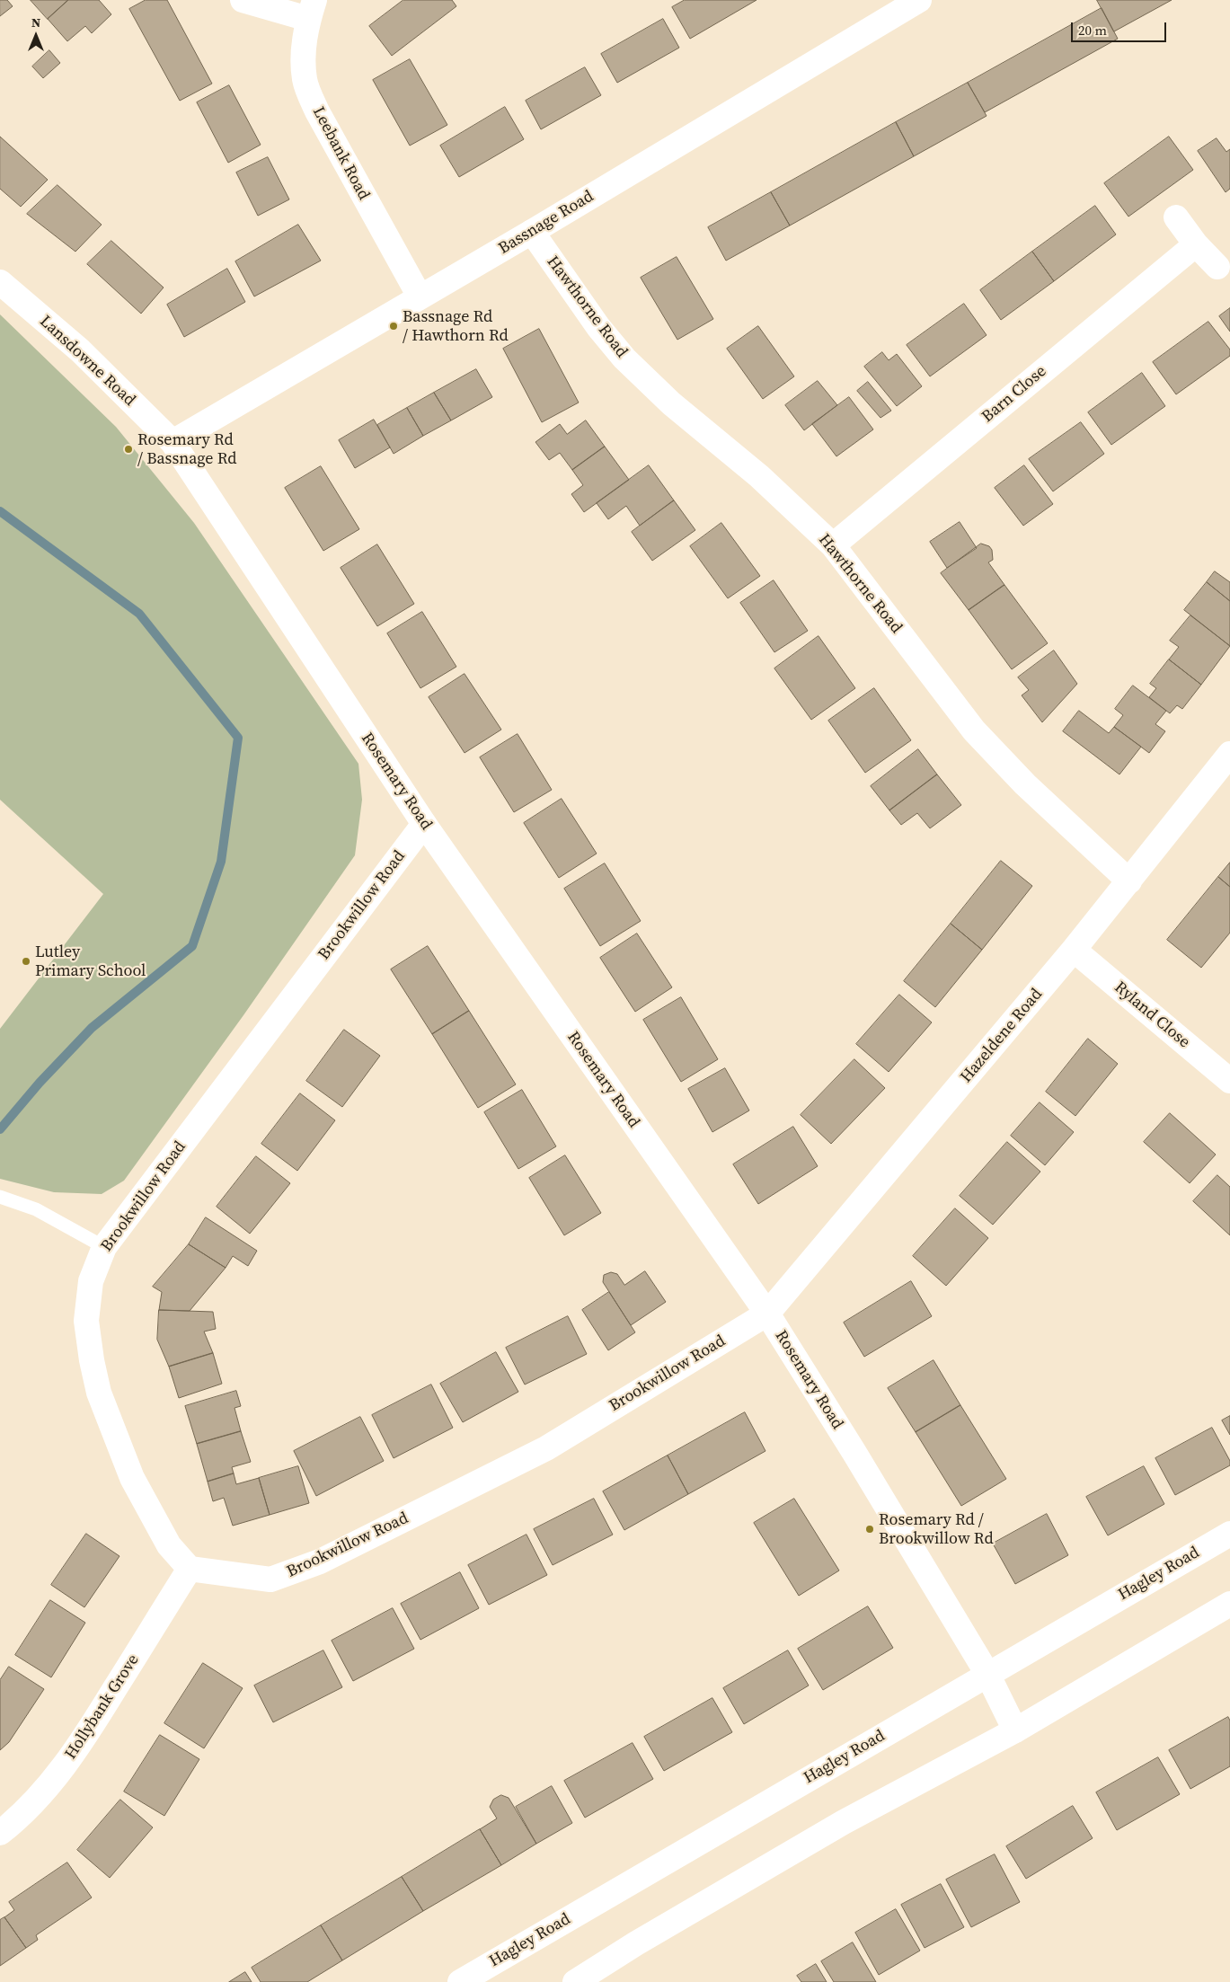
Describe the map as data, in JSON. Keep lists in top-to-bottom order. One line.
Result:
{"streets":{"street":["Leebank Road","Bassnage Road","Hawthorne Road","Lansdowne Road","Barn Close","Rosemary Road","Brookwillow Road","Ryland Close","Hazeldene Road","Hagley Road","Hollybank Grove"]},"crossings":[["Leebank Road","Bassnage Road"],["Bassnage Road","Hawthorne Road"],["Bassnage Road","Lansdowne Road"],["Bassnage Road","Rosemary Road"],["Hawthorne Road","Barn Close"],["Hawthorne Road","Hazeldene Road"],["Lansdowne Road","Rosemary Road"],["Rosemary Road","Brookwillow Road"],["Rosemary Road","Hazeldene Road"],["Rosemary Road","Hagley Road"],["Brookwillow Road","Hazeldene Road"],["Brookwillow Road","Hollybank Grove"],["Ryland Close","Hazeldene Road"]],"places":["Bassnage Rd / Hawthorn Rd","Rosemary Rd / Bassnage Rd","Lutley Primary School","Rosemary Rd / Brookwillow Rd"],"scale_bar":"20 m","north":"top"}
